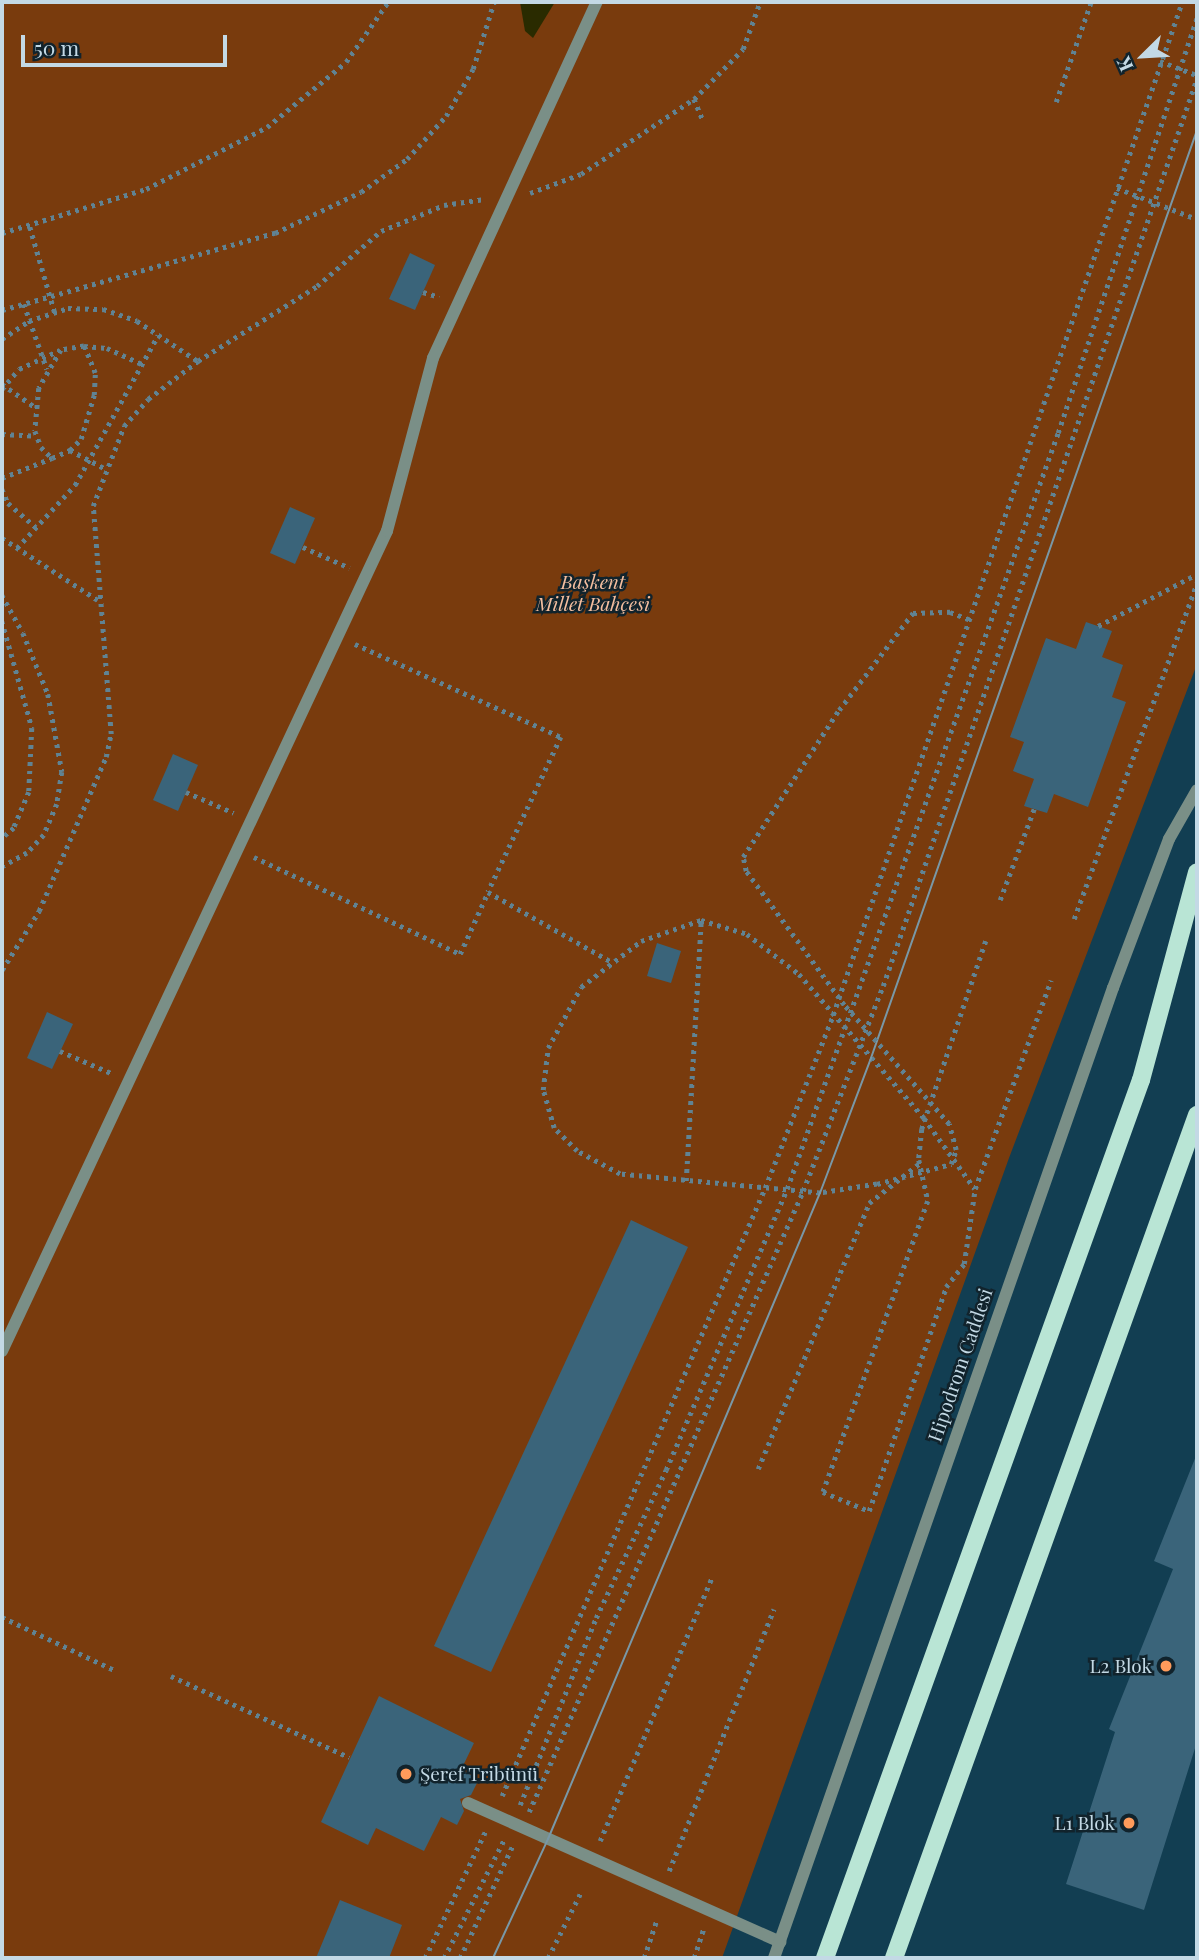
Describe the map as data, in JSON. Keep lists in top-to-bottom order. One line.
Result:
{"streets":{"street":["Hipodrom Caddesi"]},"parks":["Başkent Millet Bahçesi"],"places":["L2 Blok","Şeref Tribünü","L1 Blok"],"scale_bar":"50 m","north":"bottom left"}
